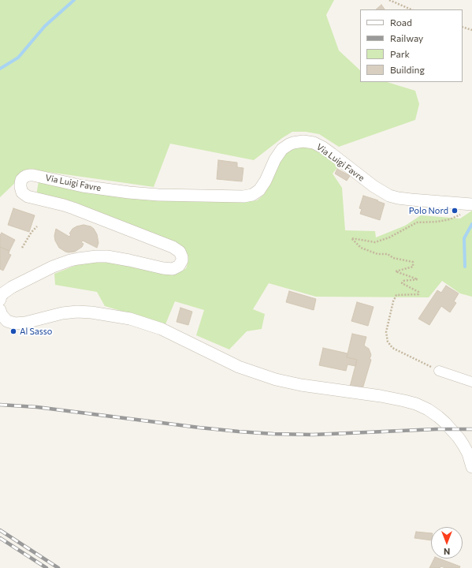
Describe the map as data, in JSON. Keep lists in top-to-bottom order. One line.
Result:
{"streets":{"street":["Via Luigi Favre"]},"places":["Polo Nord","Al Sasso"],"legend":["Road","Railway","Park","Building"],"north":"bottom"}
